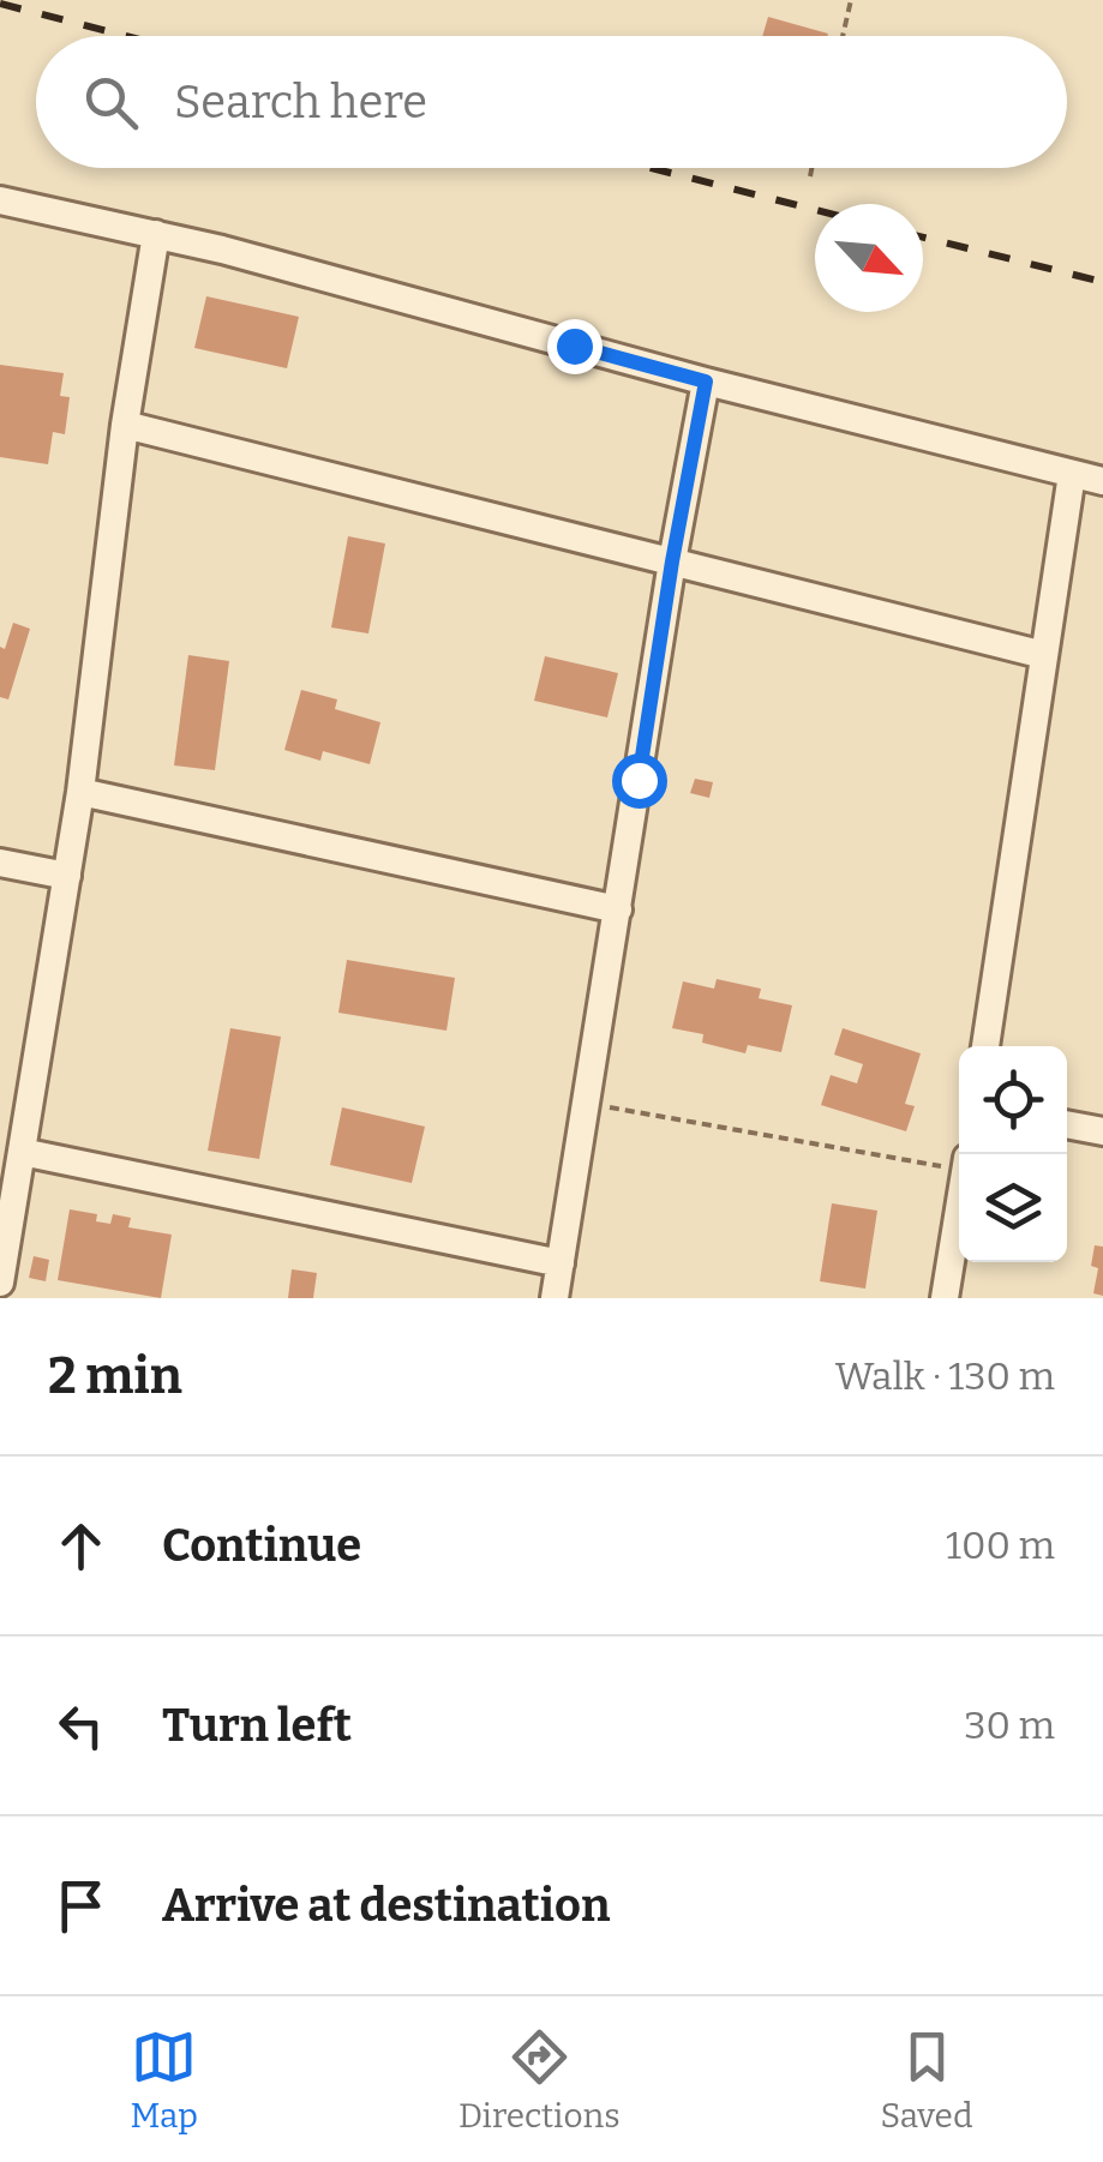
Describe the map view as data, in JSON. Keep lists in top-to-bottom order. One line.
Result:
{"north":"bottom right","page":{"search":"Search here","heading":["2 min","Walk · 130 m"],"list":[["Continue","100 m"],["Turn left","30 m"],"Arrive at destination"],"nav":["Map","Directions","Saved"]}}
